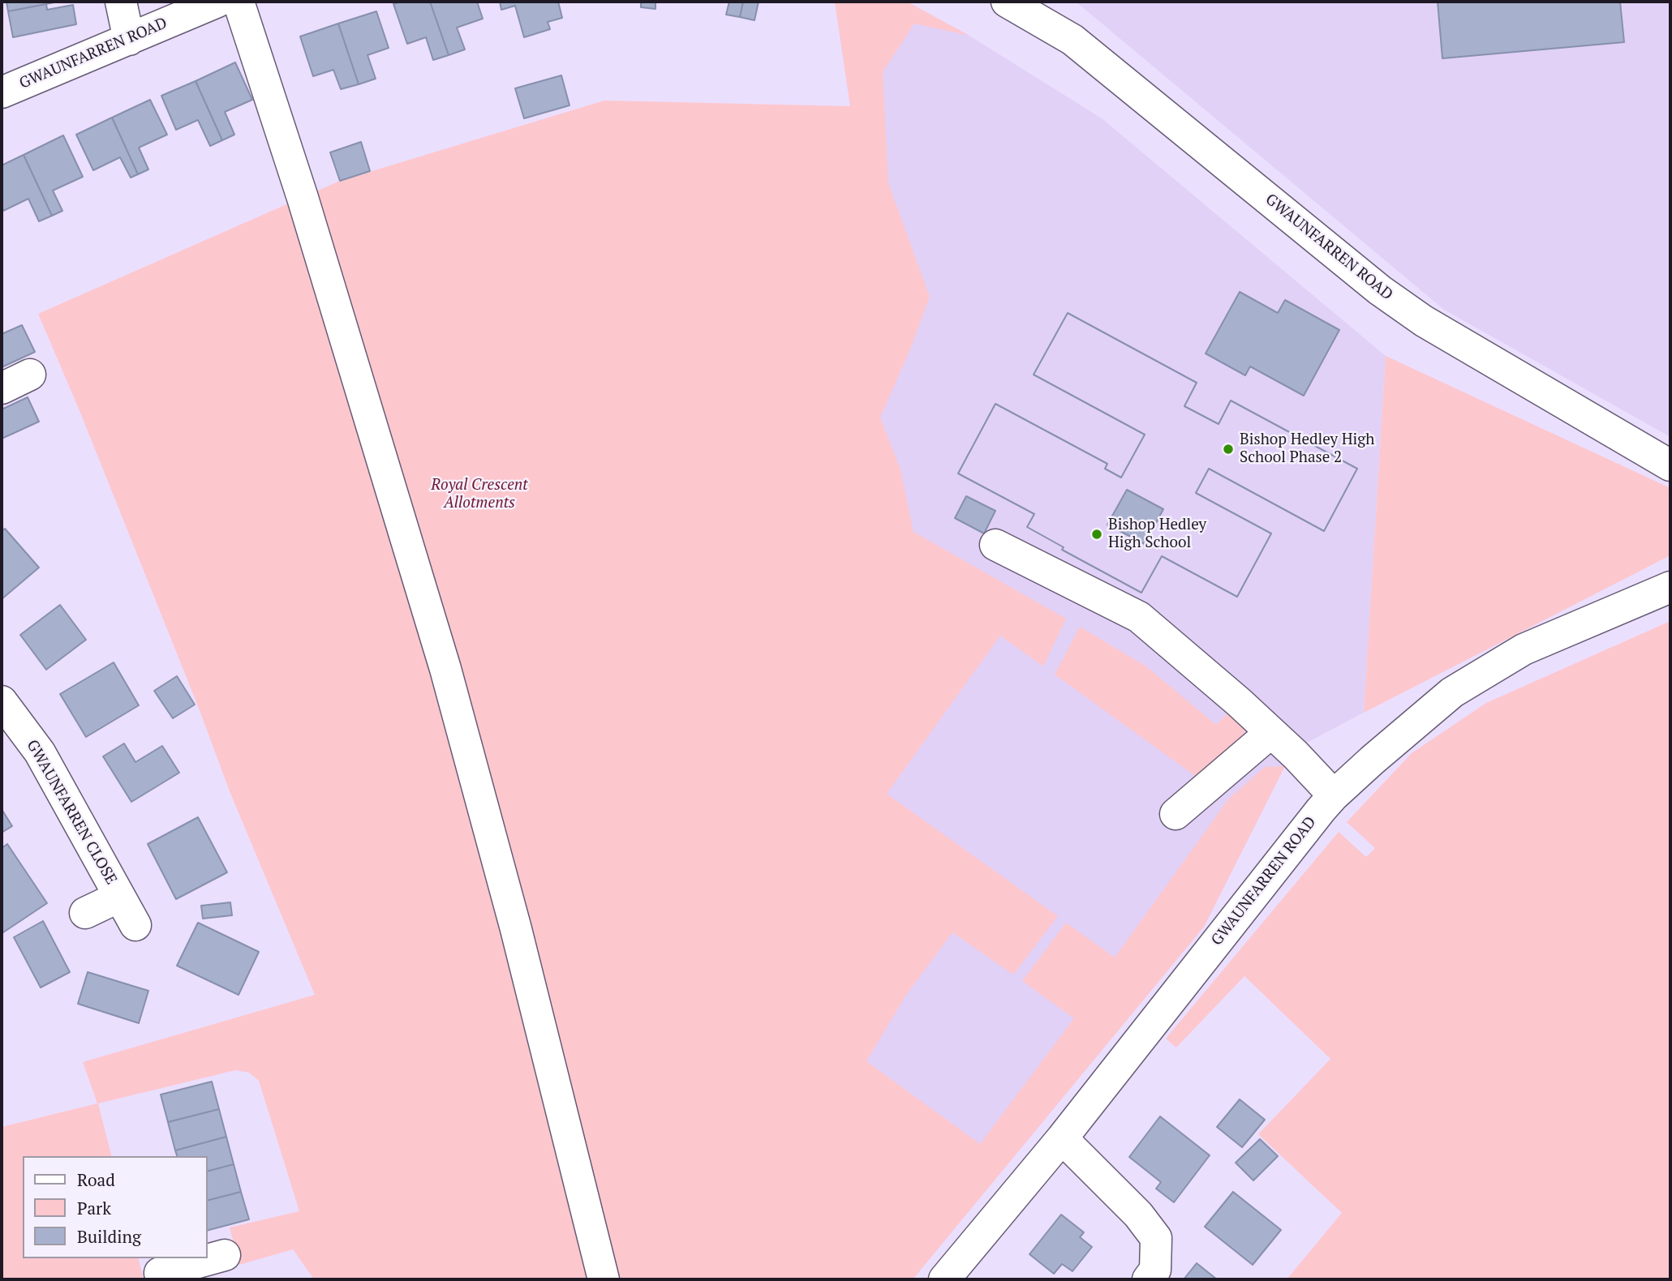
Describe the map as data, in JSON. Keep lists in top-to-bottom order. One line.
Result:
{"streets":{"street":["GWAUNFARREN ROAD","GWAUNFARREN CLOSE"]},"parks":["Royal Crescent Allotments"],"places":["Bishop Hedley High School Phase 2","Bishop Hedley High School"],"legend":["Road","Park","Building"]}
